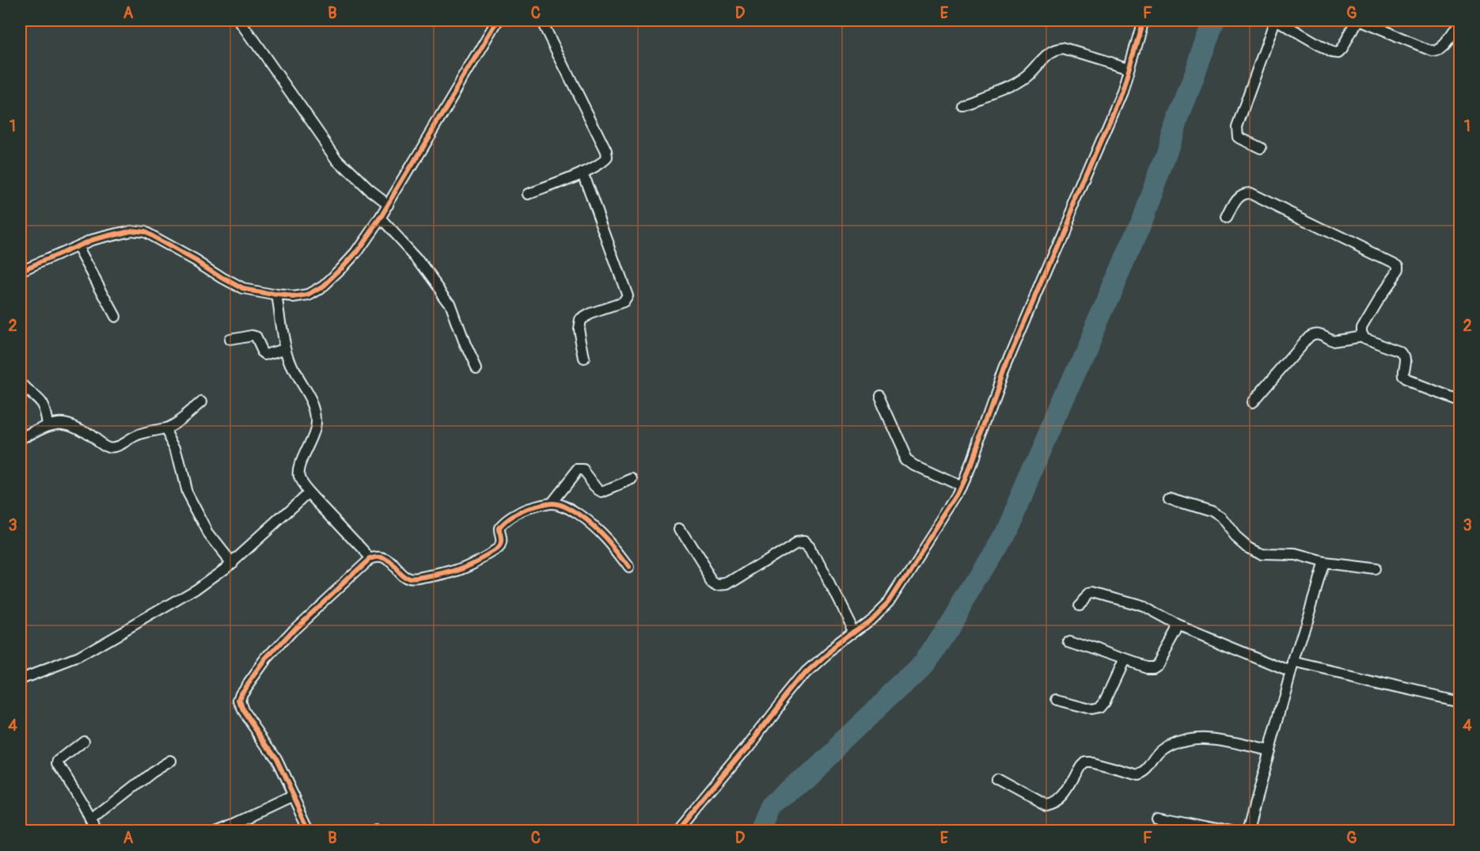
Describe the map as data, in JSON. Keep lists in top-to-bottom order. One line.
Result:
{"grid":{"columns":["A","B","C","D","E","F","G"],"rows":["1","2","3","4"]}}
